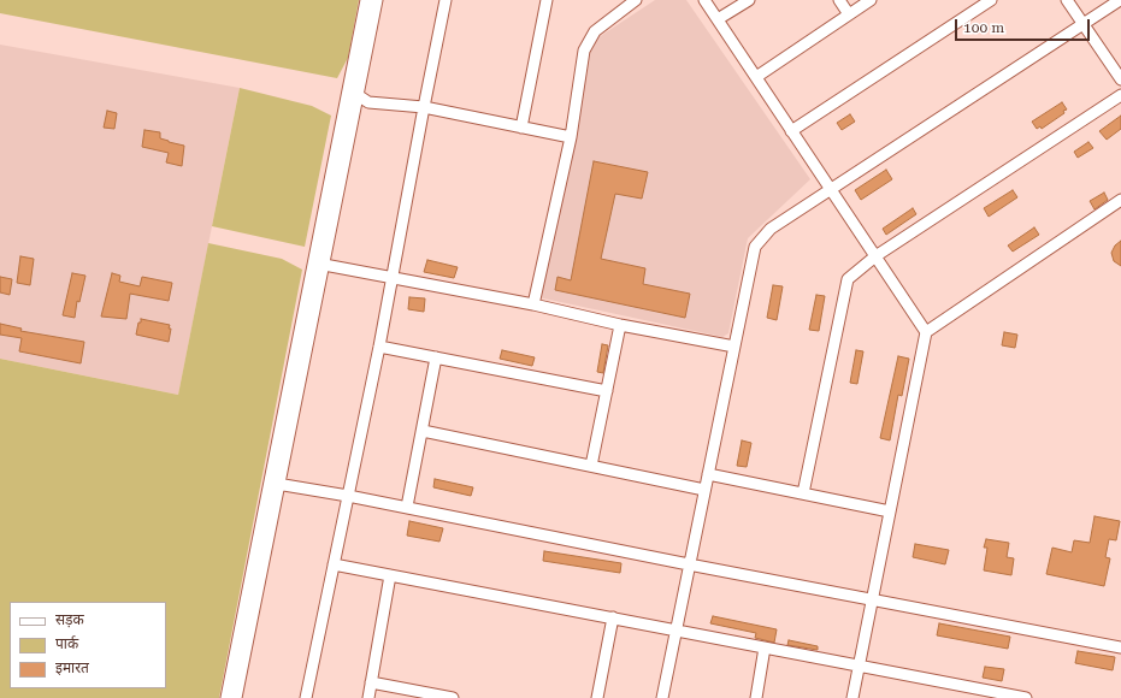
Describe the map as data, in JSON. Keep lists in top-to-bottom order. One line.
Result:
{"legend":["सड़क","पार्क","इमारत"],"scale_bar":"100 m"}
